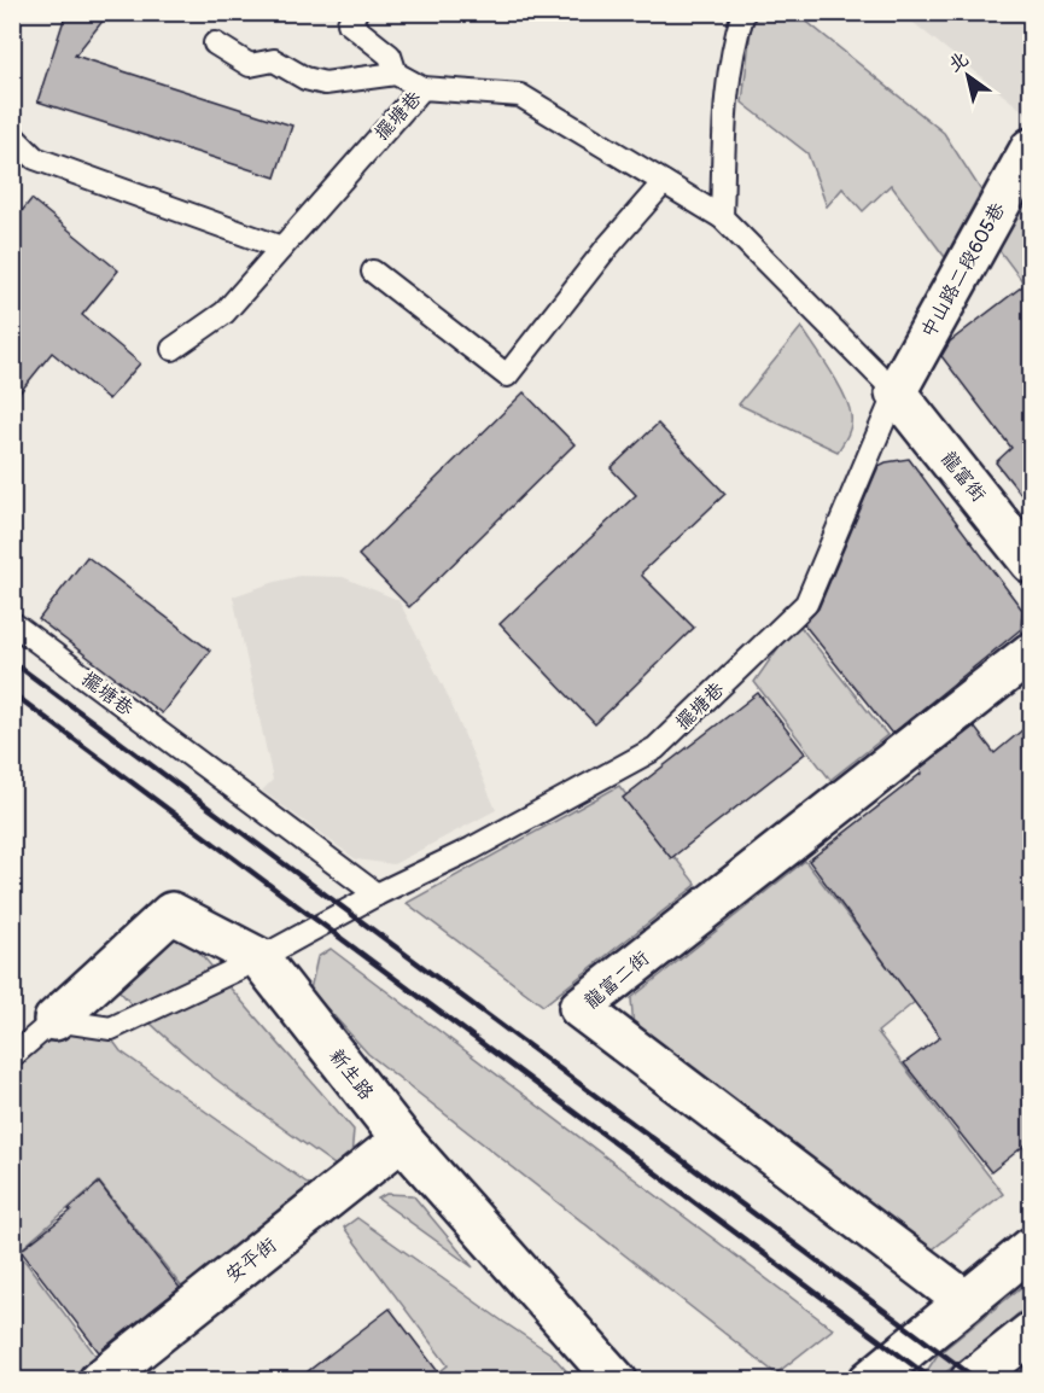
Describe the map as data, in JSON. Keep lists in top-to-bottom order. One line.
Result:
{"streets":{"street":["中山路二段605巷","龍富街","龍富二街","新生路","安平街"],"lane":["擺塘巷"]},"crossings":[["擺塘巷","中山路二段605巷"],["擺塘巷","龍富街"],["擺塘巷","新生路"],["中山路二段605巷","龍富街"],["新生路","安平街"]],"north":"top left"}
